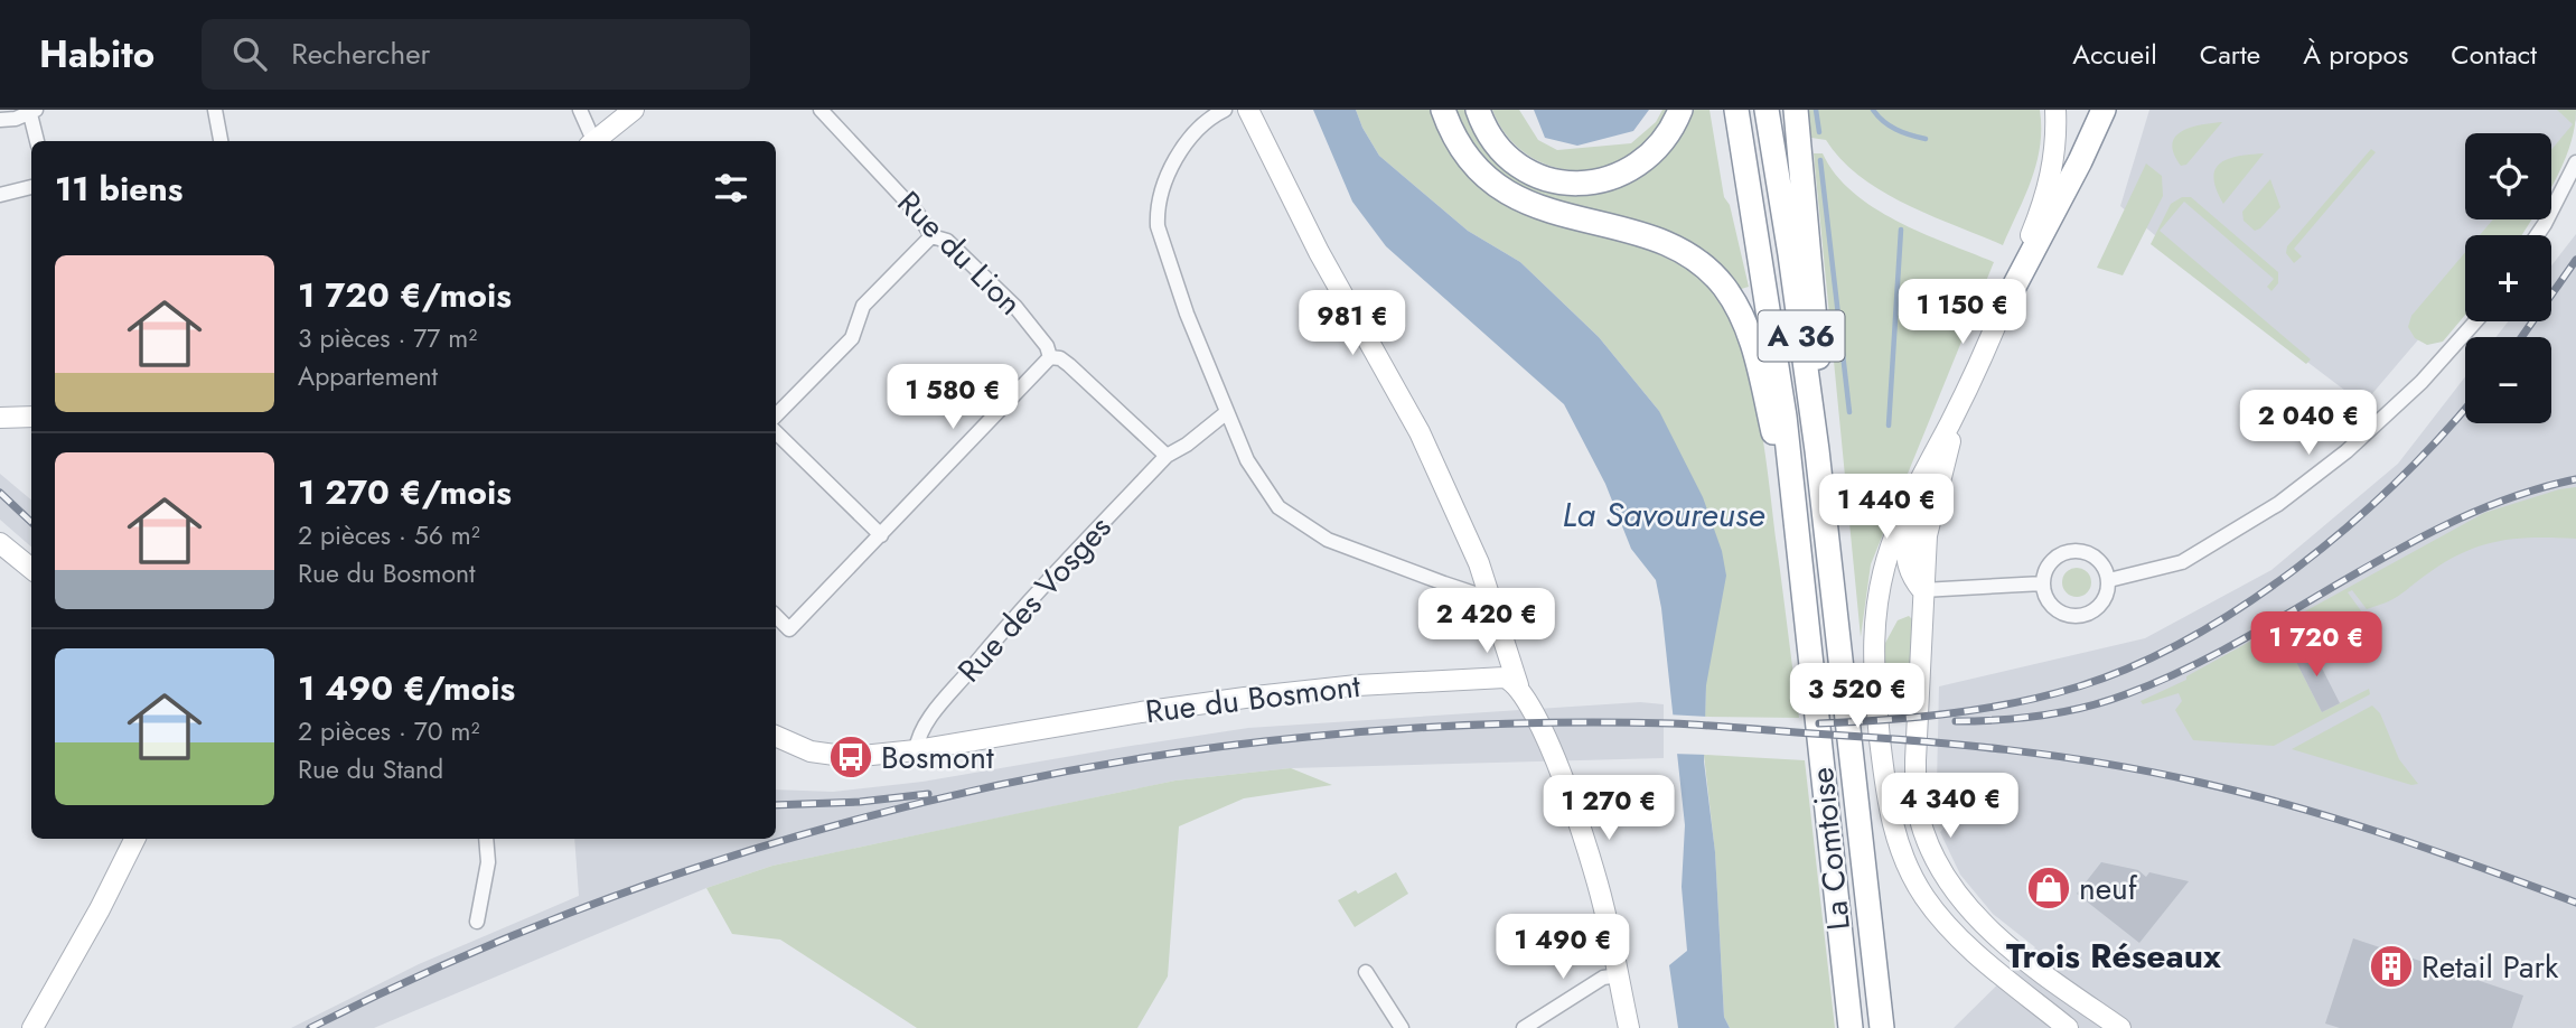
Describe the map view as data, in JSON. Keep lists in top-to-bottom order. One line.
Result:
{"streets":{"highway":["A 36","La Comtoise"],"street":["Rue du Lion","Rue des Vosges","Rue du Bosmont"]},"crossings":[["Rue du Lion","Rue des Vosges"],["Rue des Vosges","Rue du Bosmont"]],"districts":["Trois Réseaux"],"water":["La Savoureuse"],"places":{"bus stop":["Bosmont"],"shop":["neuf"],"building":["Retail Park"]},"page":{"header":"Habito","search":"Rechercher","nav":["Accueil","Carte","À propos","Contact"],"map_buttons":["+","−"],"heading":"11 biens","list":[{"name":"1 720 €/mois","note":"3 pièces · 77 m² · Appartement"},{"name":"1 270 €/mois","note":"2 pièces · 56 m² · Rue du Bosmont"},{"name":"1 490 €/mois","note":"2 pièces · 70 m² · Rue du Stand"}],"price":["1 150 €","981 €","1 580 €","2 040 €","1 440 €","2 420 €","1 720 €","3 520 €","4 340 €","1 270 €","1 490 €"]}}
